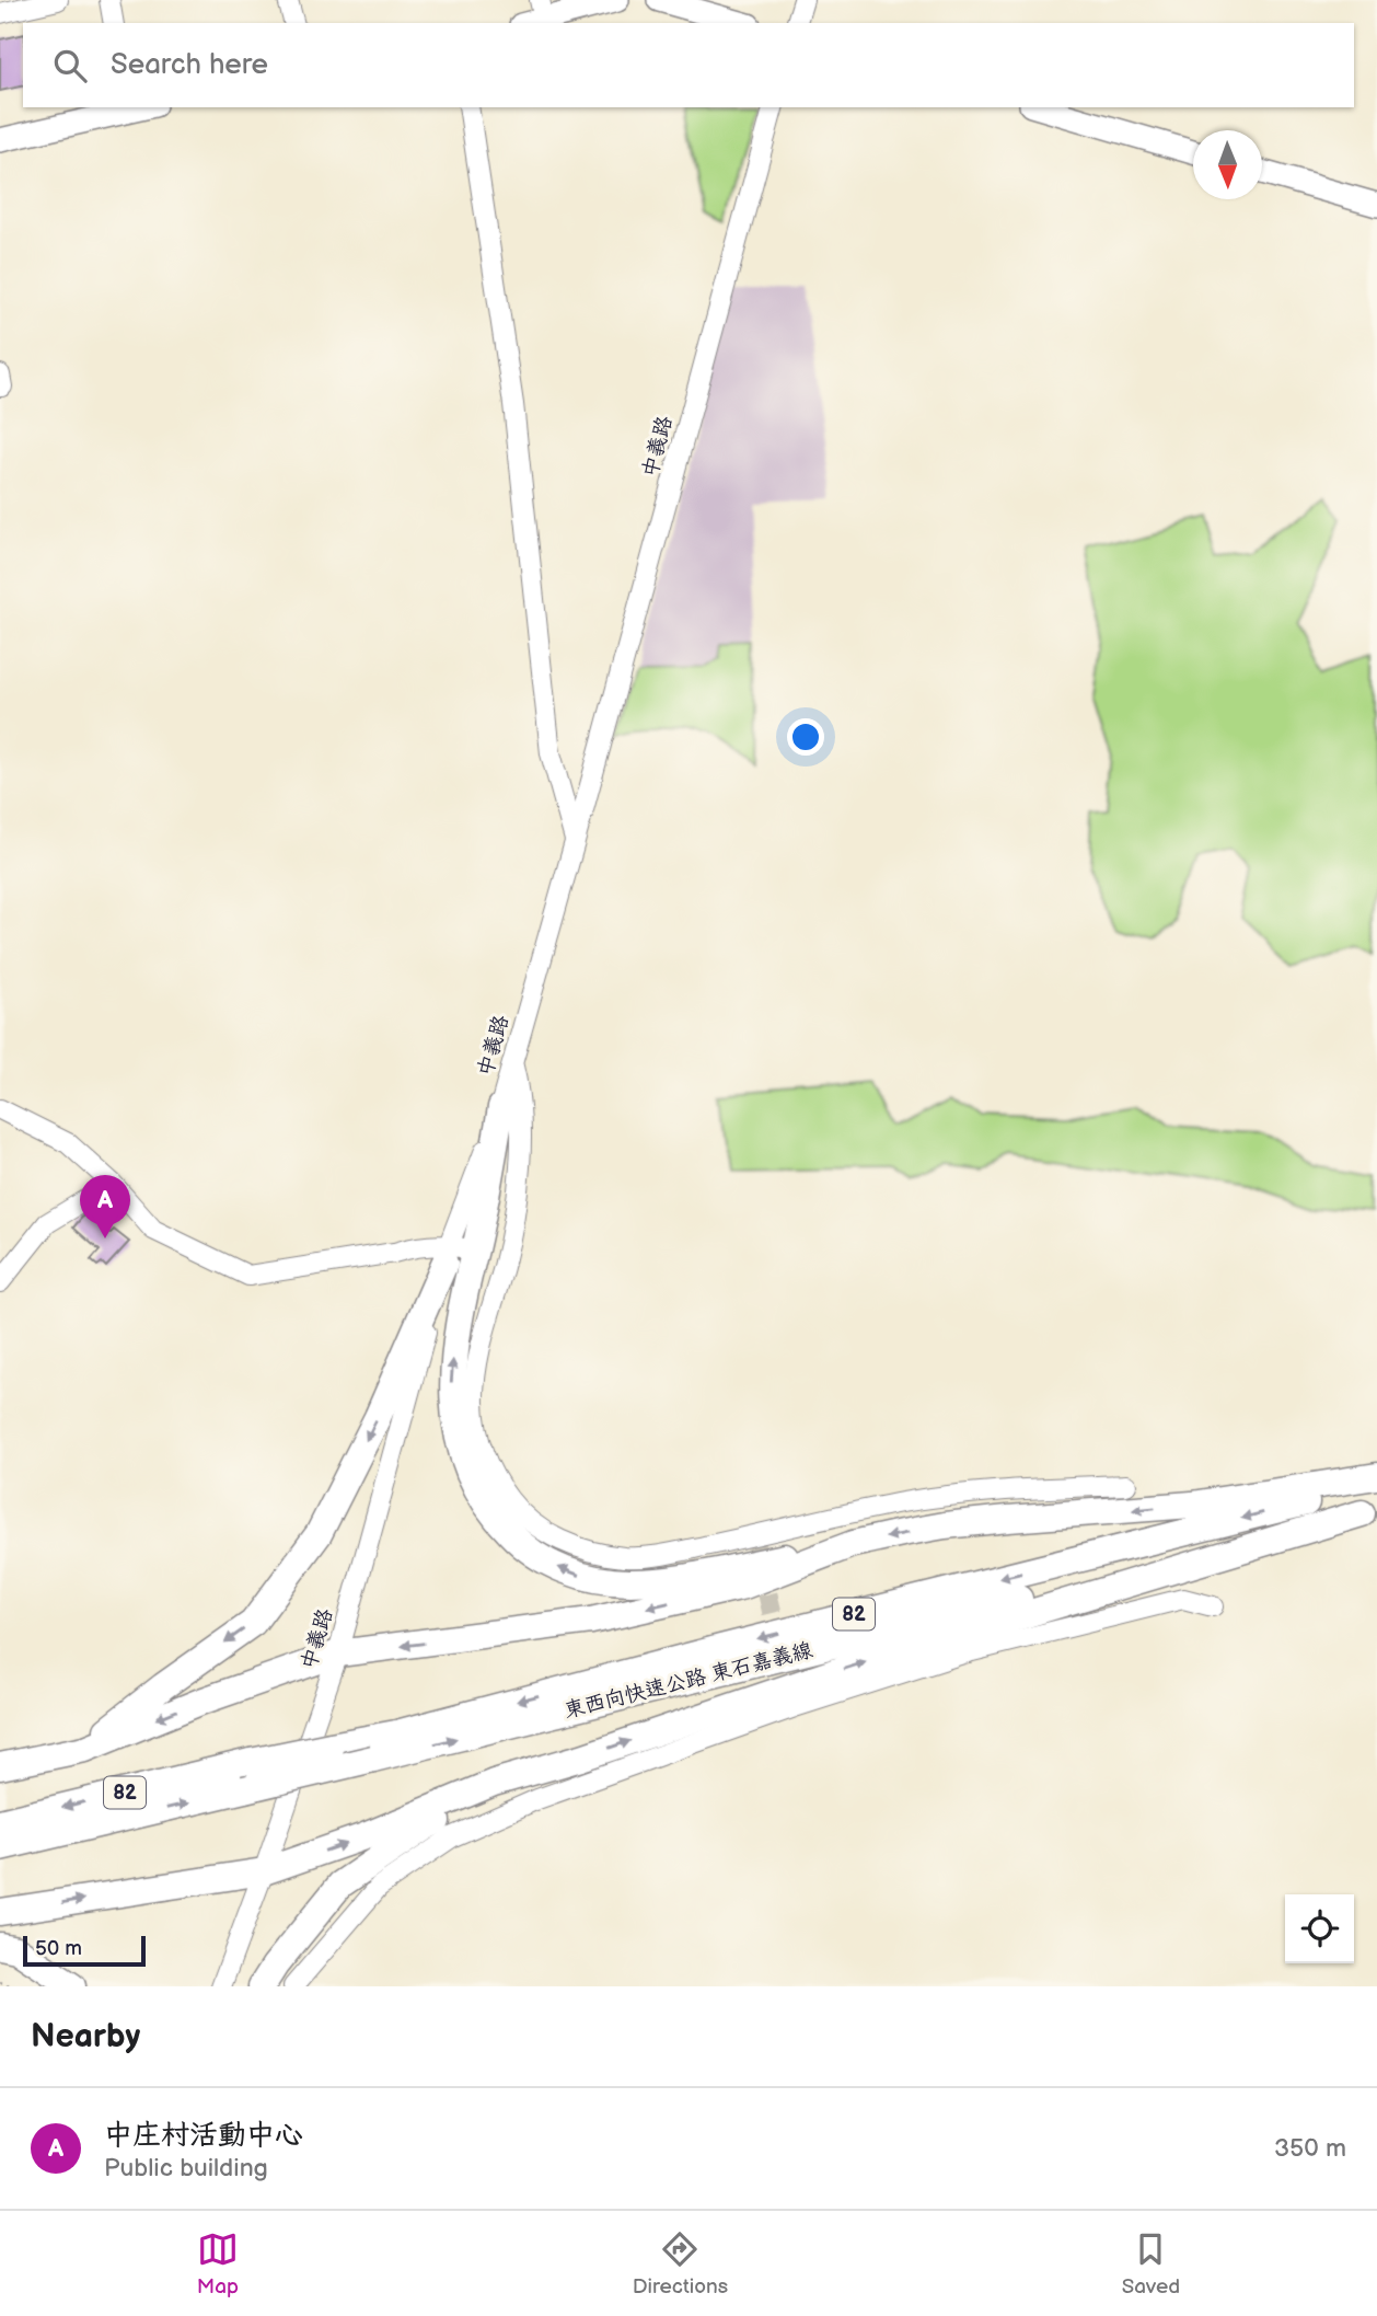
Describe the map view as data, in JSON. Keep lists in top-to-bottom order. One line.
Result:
{"streets":{"highway":["82","東西向快速公路 東石嘉義線"],"street":["中義路"]},"scale_bar":"50 m","north":"bottom","page":{"search":"Search here","pins":"A","scale":"50 m","heading":"Nearby","list":[{"mark":"A","name":"中庄村活動中心","note":"Public building","value":"350 m"}],"nav":["Map","Directions","Saved"]}}
